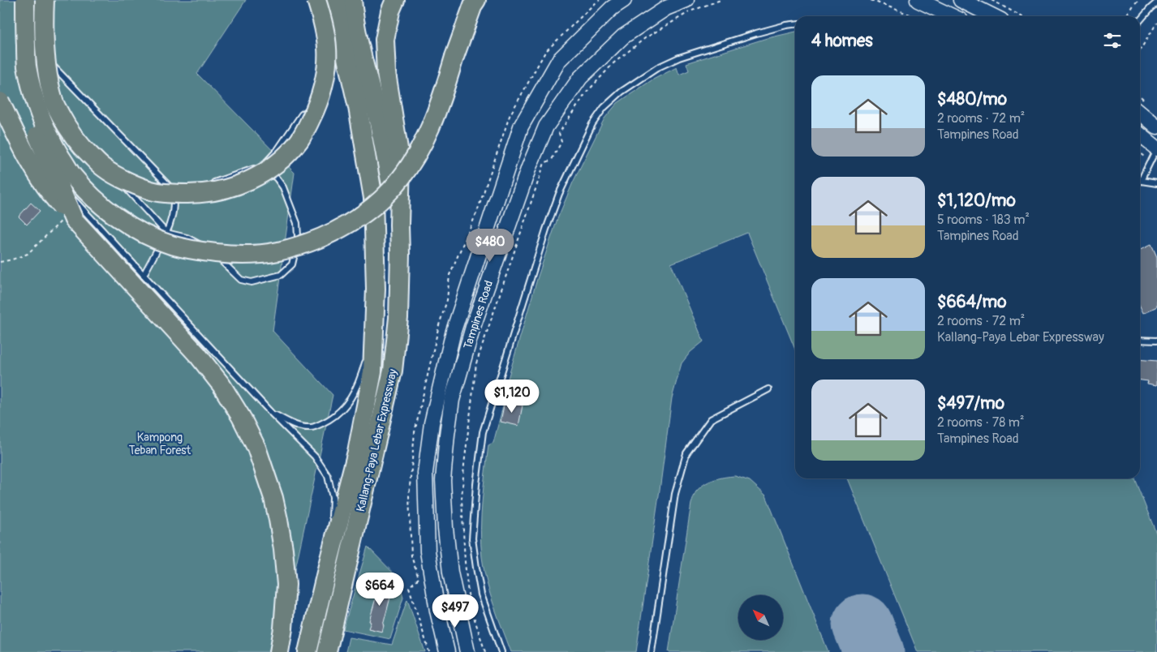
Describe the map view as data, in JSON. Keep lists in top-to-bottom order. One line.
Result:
{"streets":{"highway":["Kallang-Paya Lebar Expressway"],"main road":["Tampines Road"]},"parks":["Kampong Teban Forest"],"north":"top left","page":{"heading":"4 homes","list":[{"name":"$480/mo","note":"2 rooms · 72 m² · Tampines Road"},{"name":"$1,120/mo","note":"5 rooms · 183 m² · Tampines Road"},{"name":"$664/mo","note":"2 rooms · 72 m² · Kallang-Paya Lebar Expressway"},{"name":"$497/mo","note":"2 rooms · 78 m² · Tampines Road"}],"price":["$480","$1,120","$664","$497"]}}
